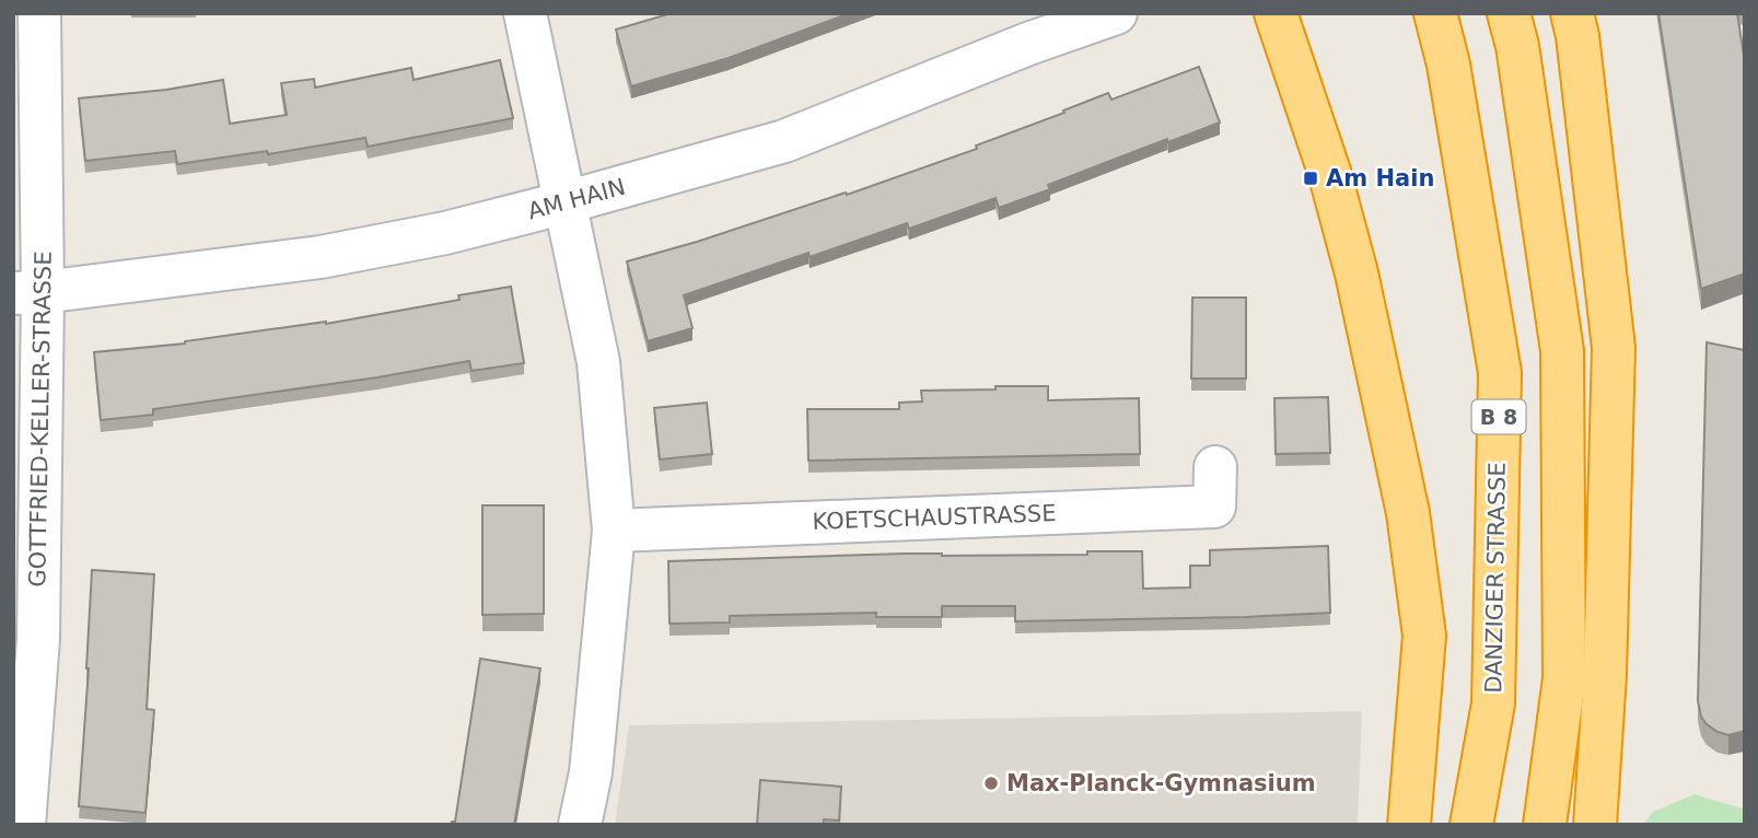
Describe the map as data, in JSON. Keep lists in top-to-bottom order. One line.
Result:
{"streets":{"highway":["B 8","DANZIGER STRASSE"],"street":["AM HAIN","GOTTFRIED-KELLER-STRASSE","KOETSCHAUSTRASSE"]},"crossings":[["AM HAIN","GOTTFRIED-KELLER-STRASSE"]],"places":{"transit":["Am Hain"],"other":["Max-Planck-Gymnasium"]}}
